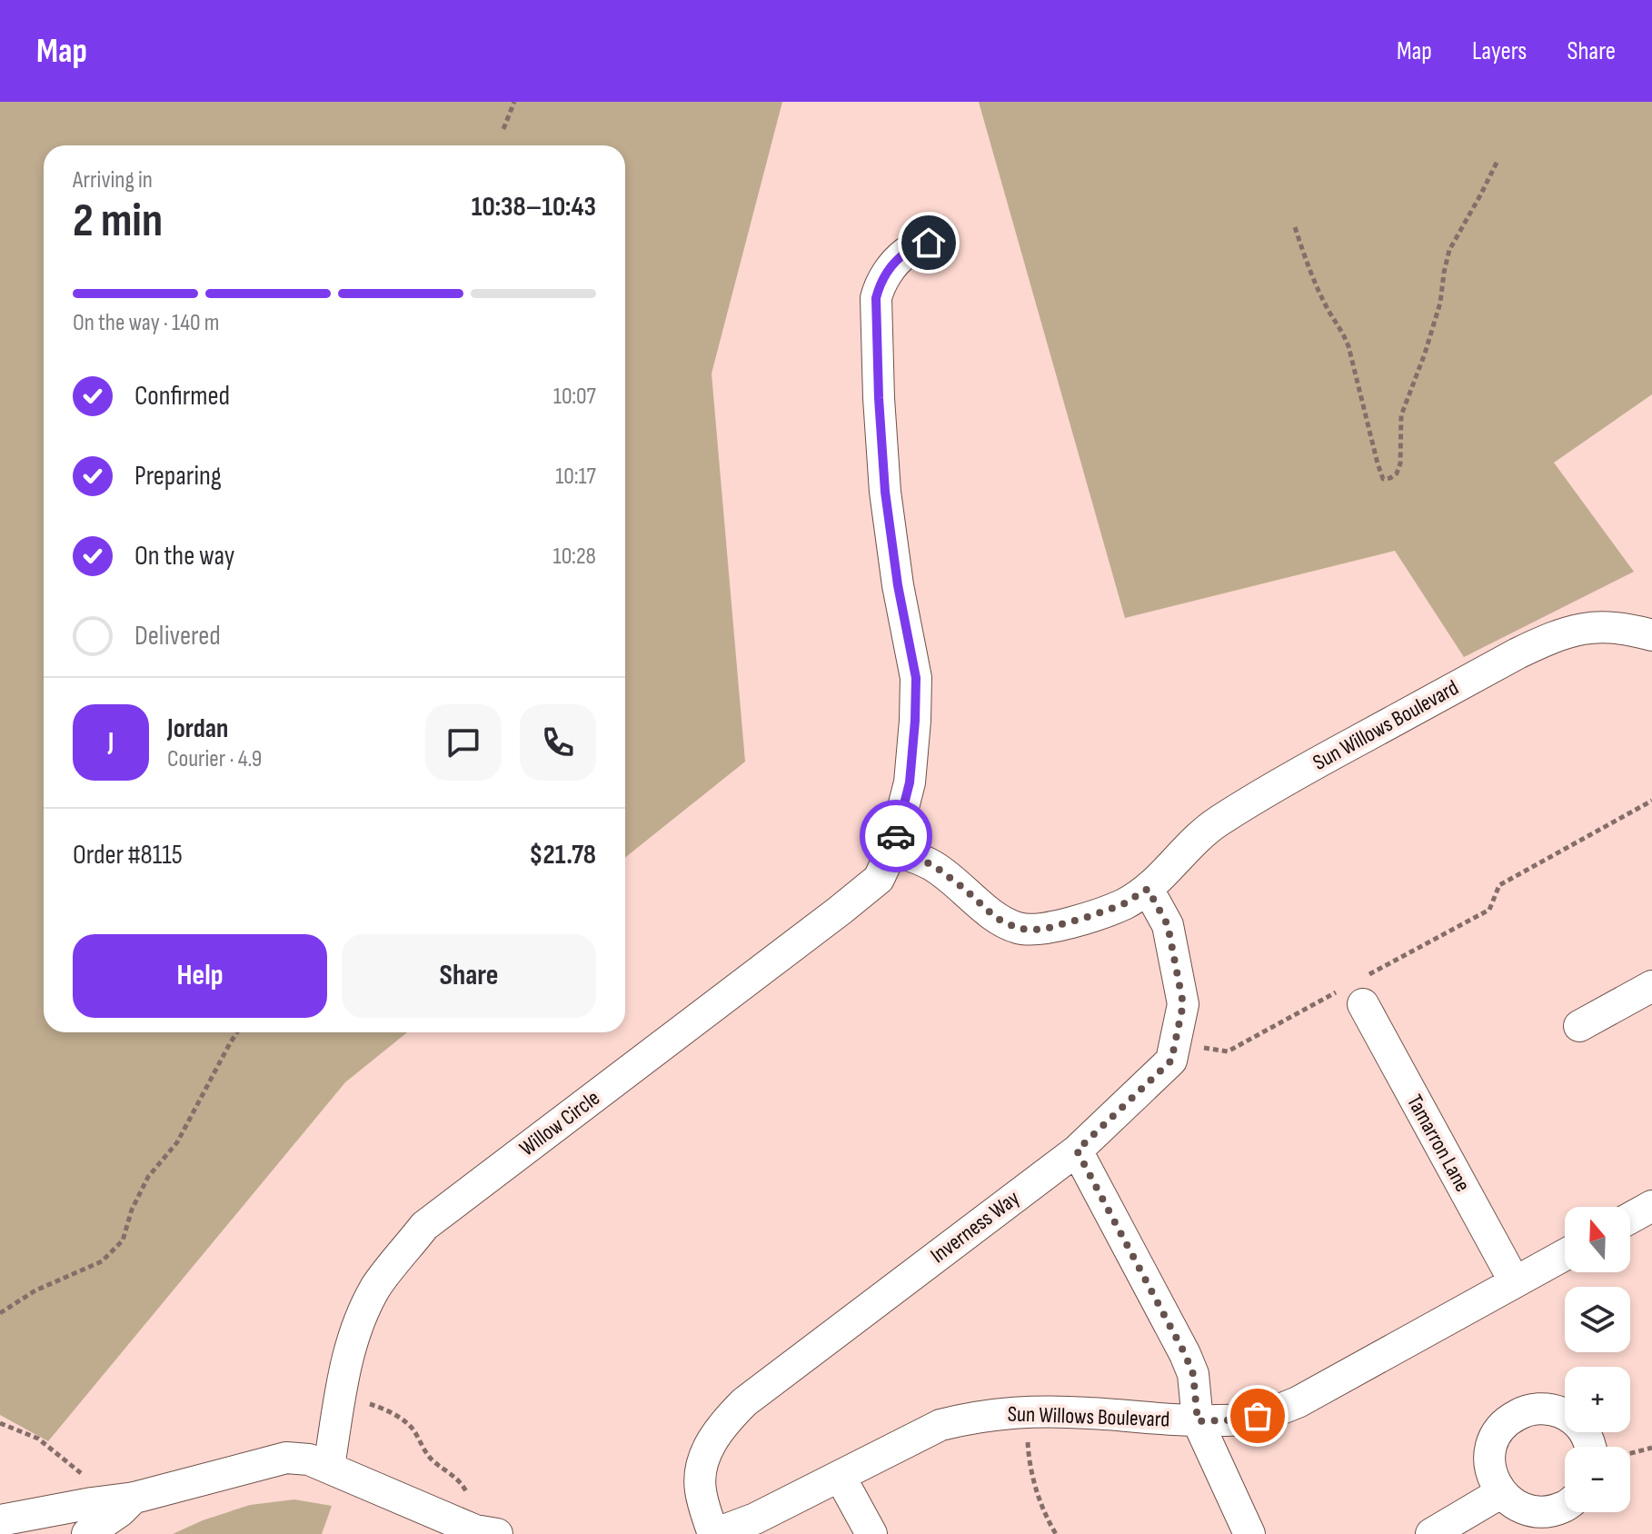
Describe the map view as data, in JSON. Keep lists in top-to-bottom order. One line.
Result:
{"streets":{"street":["Sun Willows Boulevard","Willow Circle","Tamarron Lane","Inverness Way"]},"crossings":[["Sun Willows Boulevard","Willow Circle"],["Sun Willows Boulevard","Tamarron Lane"],["Sun Willows Boulevard","Inverness Way"]],"north":"top","page":{"header":"Map","nav":["Map","Layers","Share"],"heading":["2 min","Arriving in","10:38–10:43"],"panel":["Jordan","Courier · 4.9","Order #8115","$21.78"],"bar":"On the way · 140 m","list":[["Confirmed","10:07"],["Preparing","10:17"],["On the way","10:28"],"Delivered"],"round":"J","buttons":["Help","Share"],"map_buttons":["+","−"]}}
